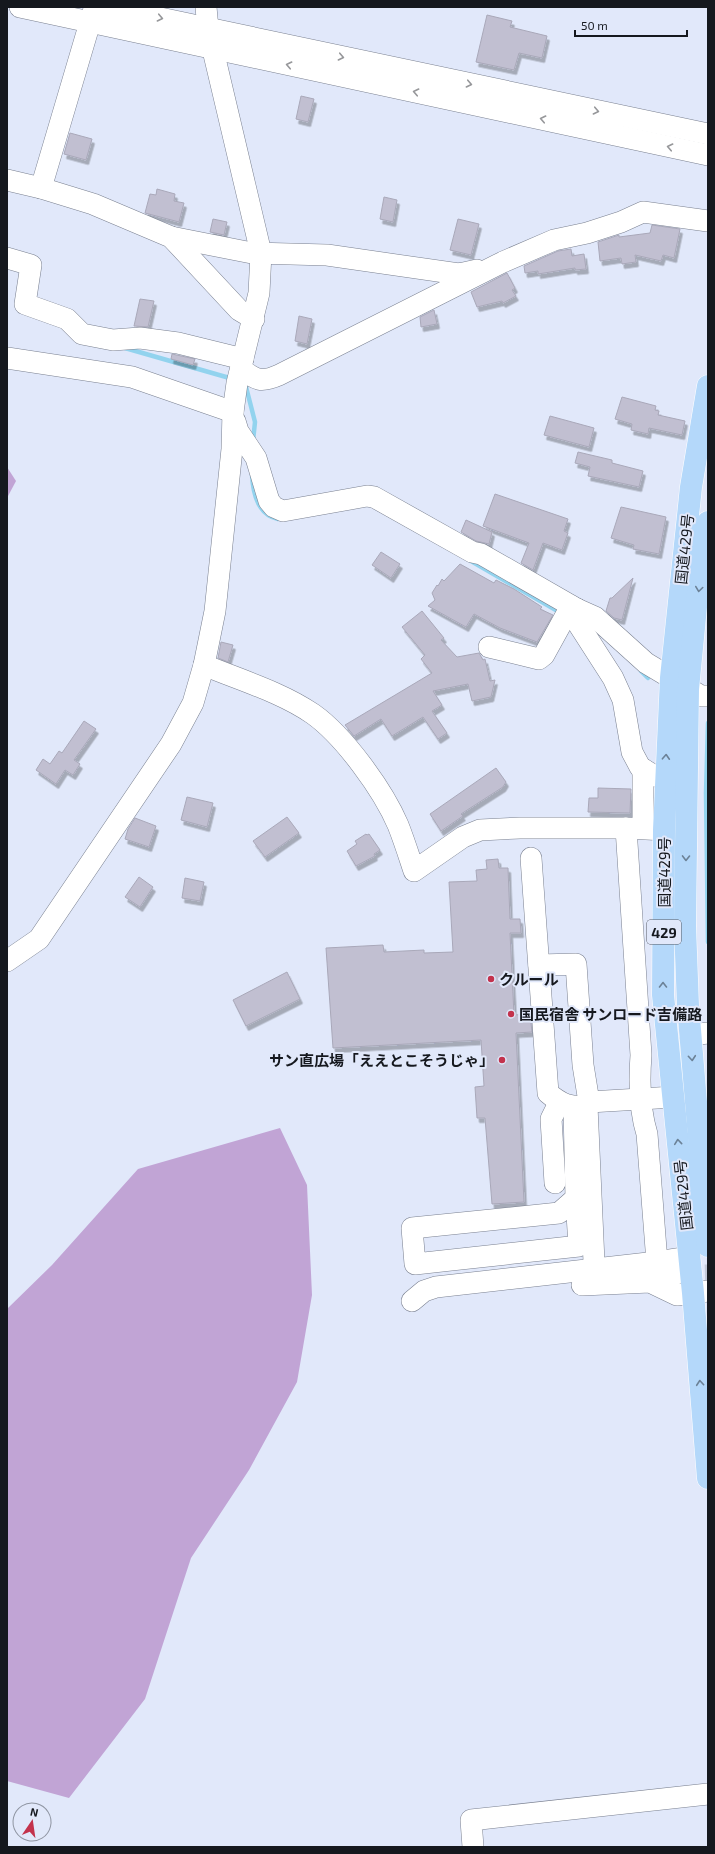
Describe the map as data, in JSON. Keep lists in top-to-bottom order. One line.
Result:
{"streets":{"highway":["国道429号","429"]},"places":["クルール","国民宿舎 サンロード吉備路","サン直広場「ええとこそうじゃ」"],"scale_bar":"50 m","north":"top"}
